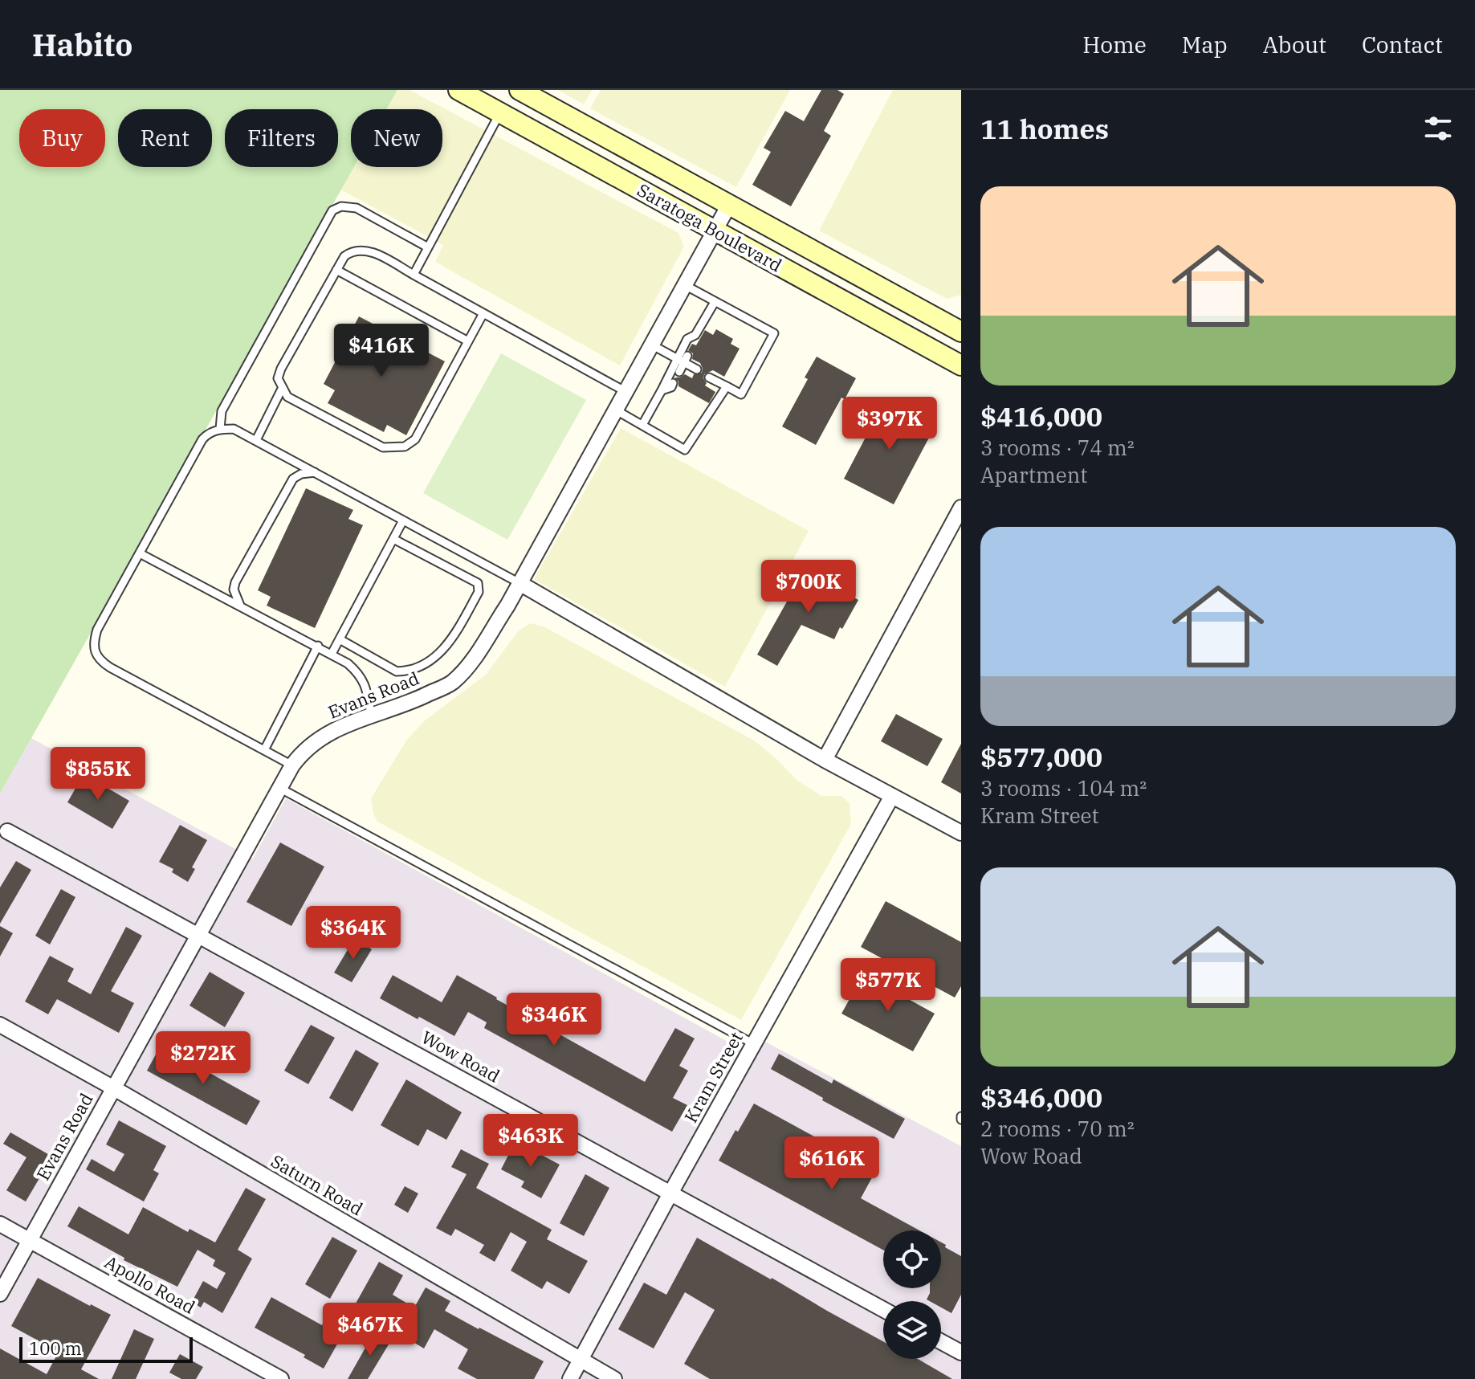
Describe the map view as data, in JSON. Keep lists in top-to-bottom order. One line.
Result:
{"streets":{"main road":["Saratoga Boulevard"],"street":["Evans Road","Wow Road","Kram Street","Saturn Road","Apollo Road"]},"crossings":[["Saratoga Boulevard","Evans Road"],["Evans Road","Wow Road"],["Evans Road","Saturn Road"],["Evans Road","Apollo Road"],["Wow Road","Kram Street"],["Kram Street","Saturn Road"]],"scale_bar":"100 m","page":{"header":"Habito","nav":["Home","Map","About","Contact"],"heading":"11 homes","chip":["Buy","Rent","Filters","New"],"list":[{"name":"$416,000","note":"3 rooms · 74 m² · Apartment"},{"name":"$577,000","note":"3 rooms · 104 m² · Kram Street"},{"name":"$346,000","note":"2 rooms · 70 m² · Wow Road"}],"price":["$416K","$397K","$700K","$855K","$364K","$577K","$346K","$272K","$463K","$616K","$467K"],"scale":"100 m"}}
